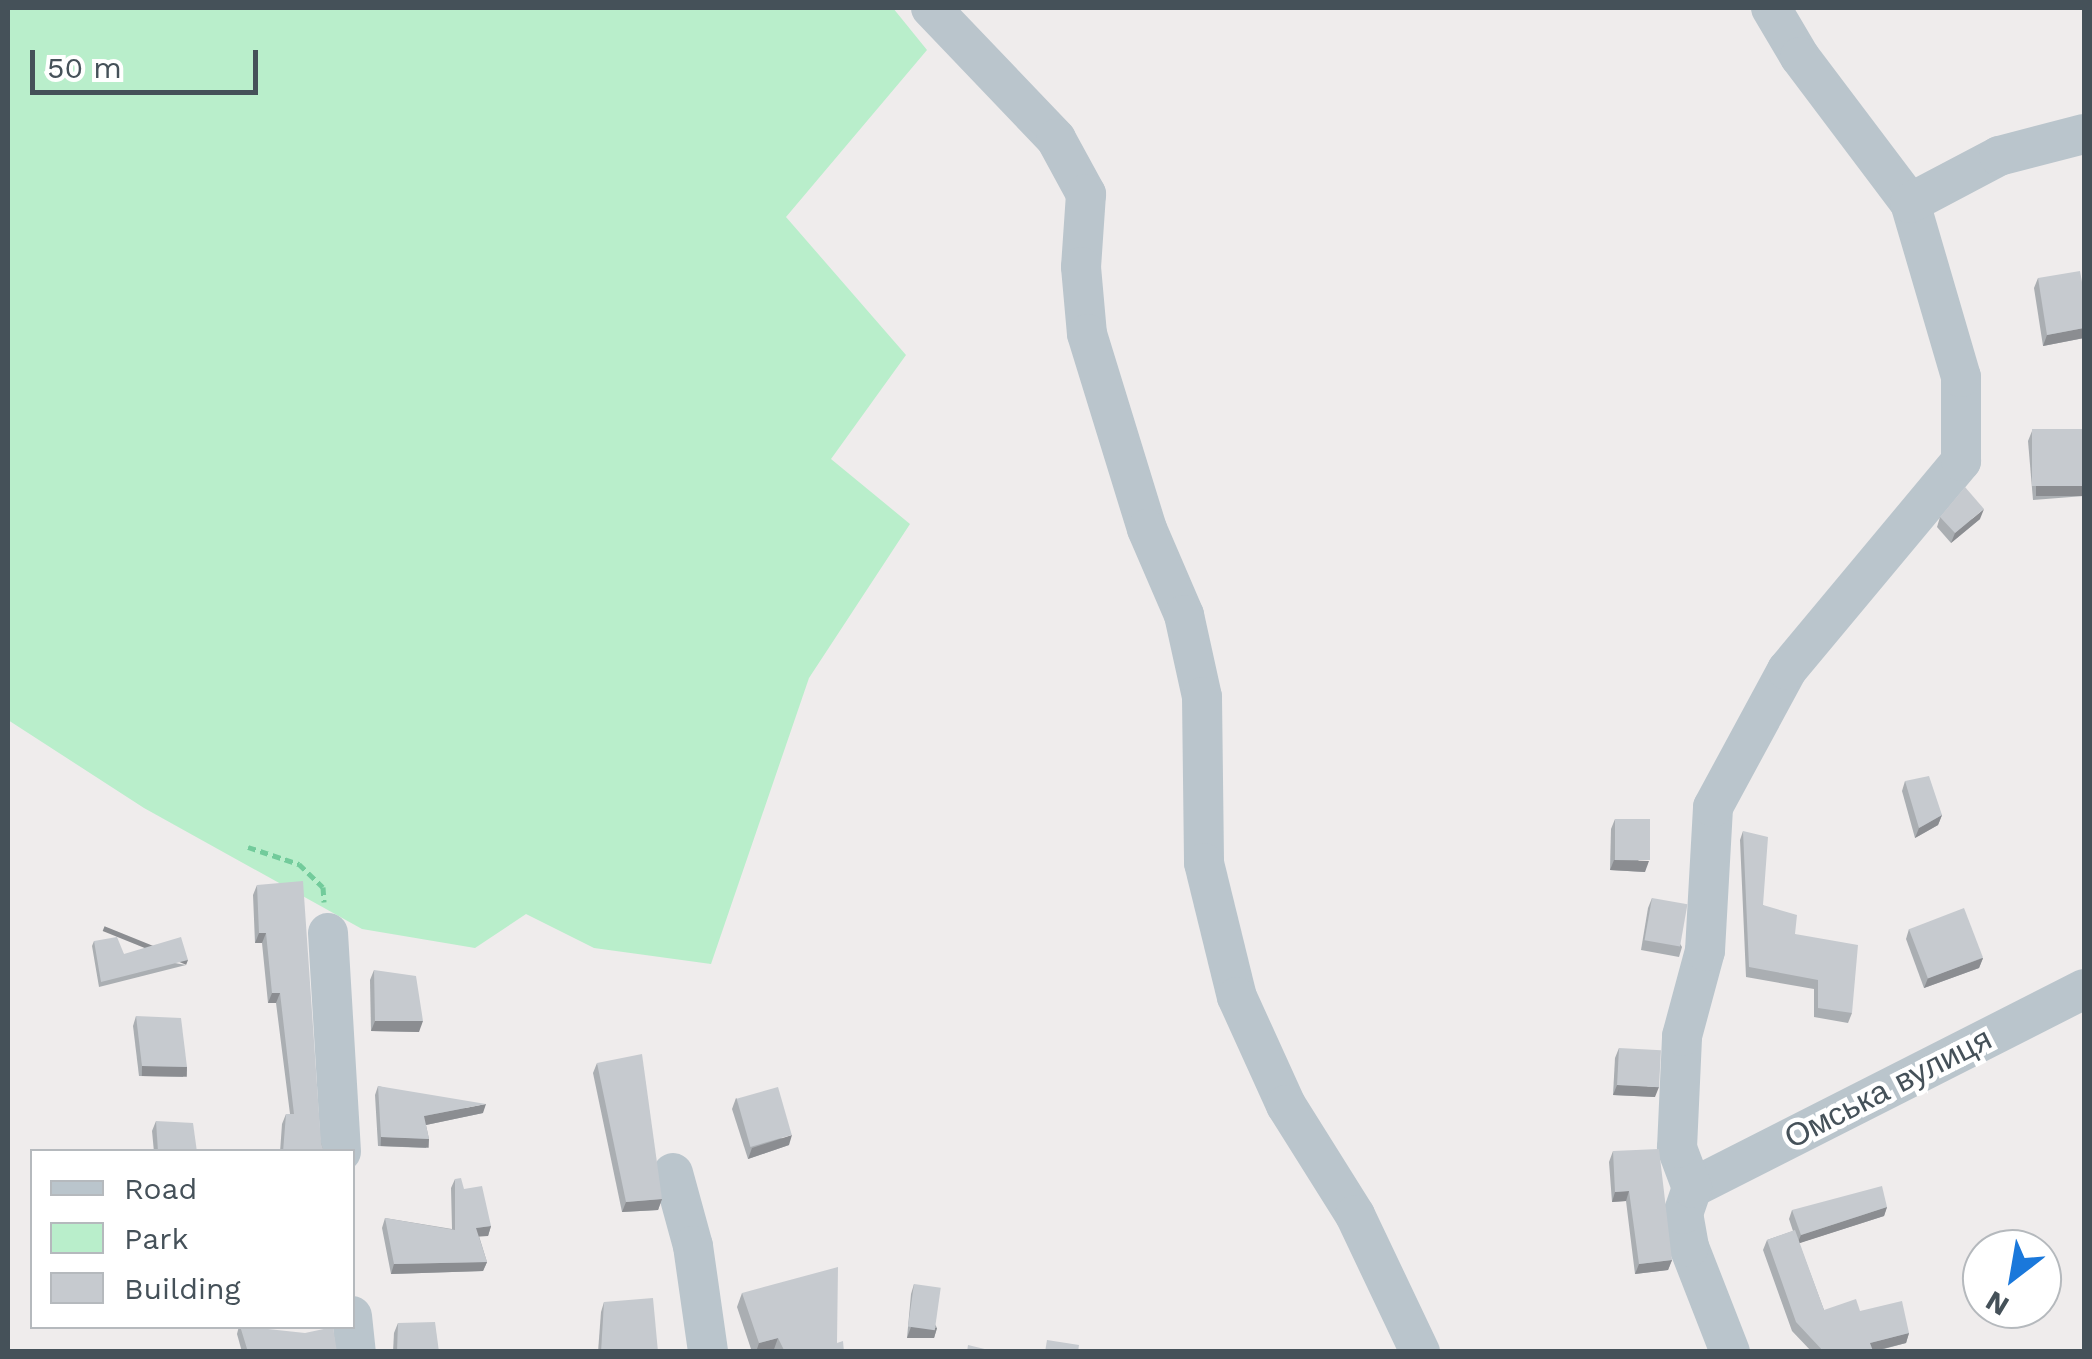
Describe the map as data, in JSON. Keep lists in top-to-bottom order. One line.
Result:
{"streets":{"street":["Омська вулиця"]},"legend":["Road","Park","Building"],"scale_bar":"50 m","north":"bottom left"}
